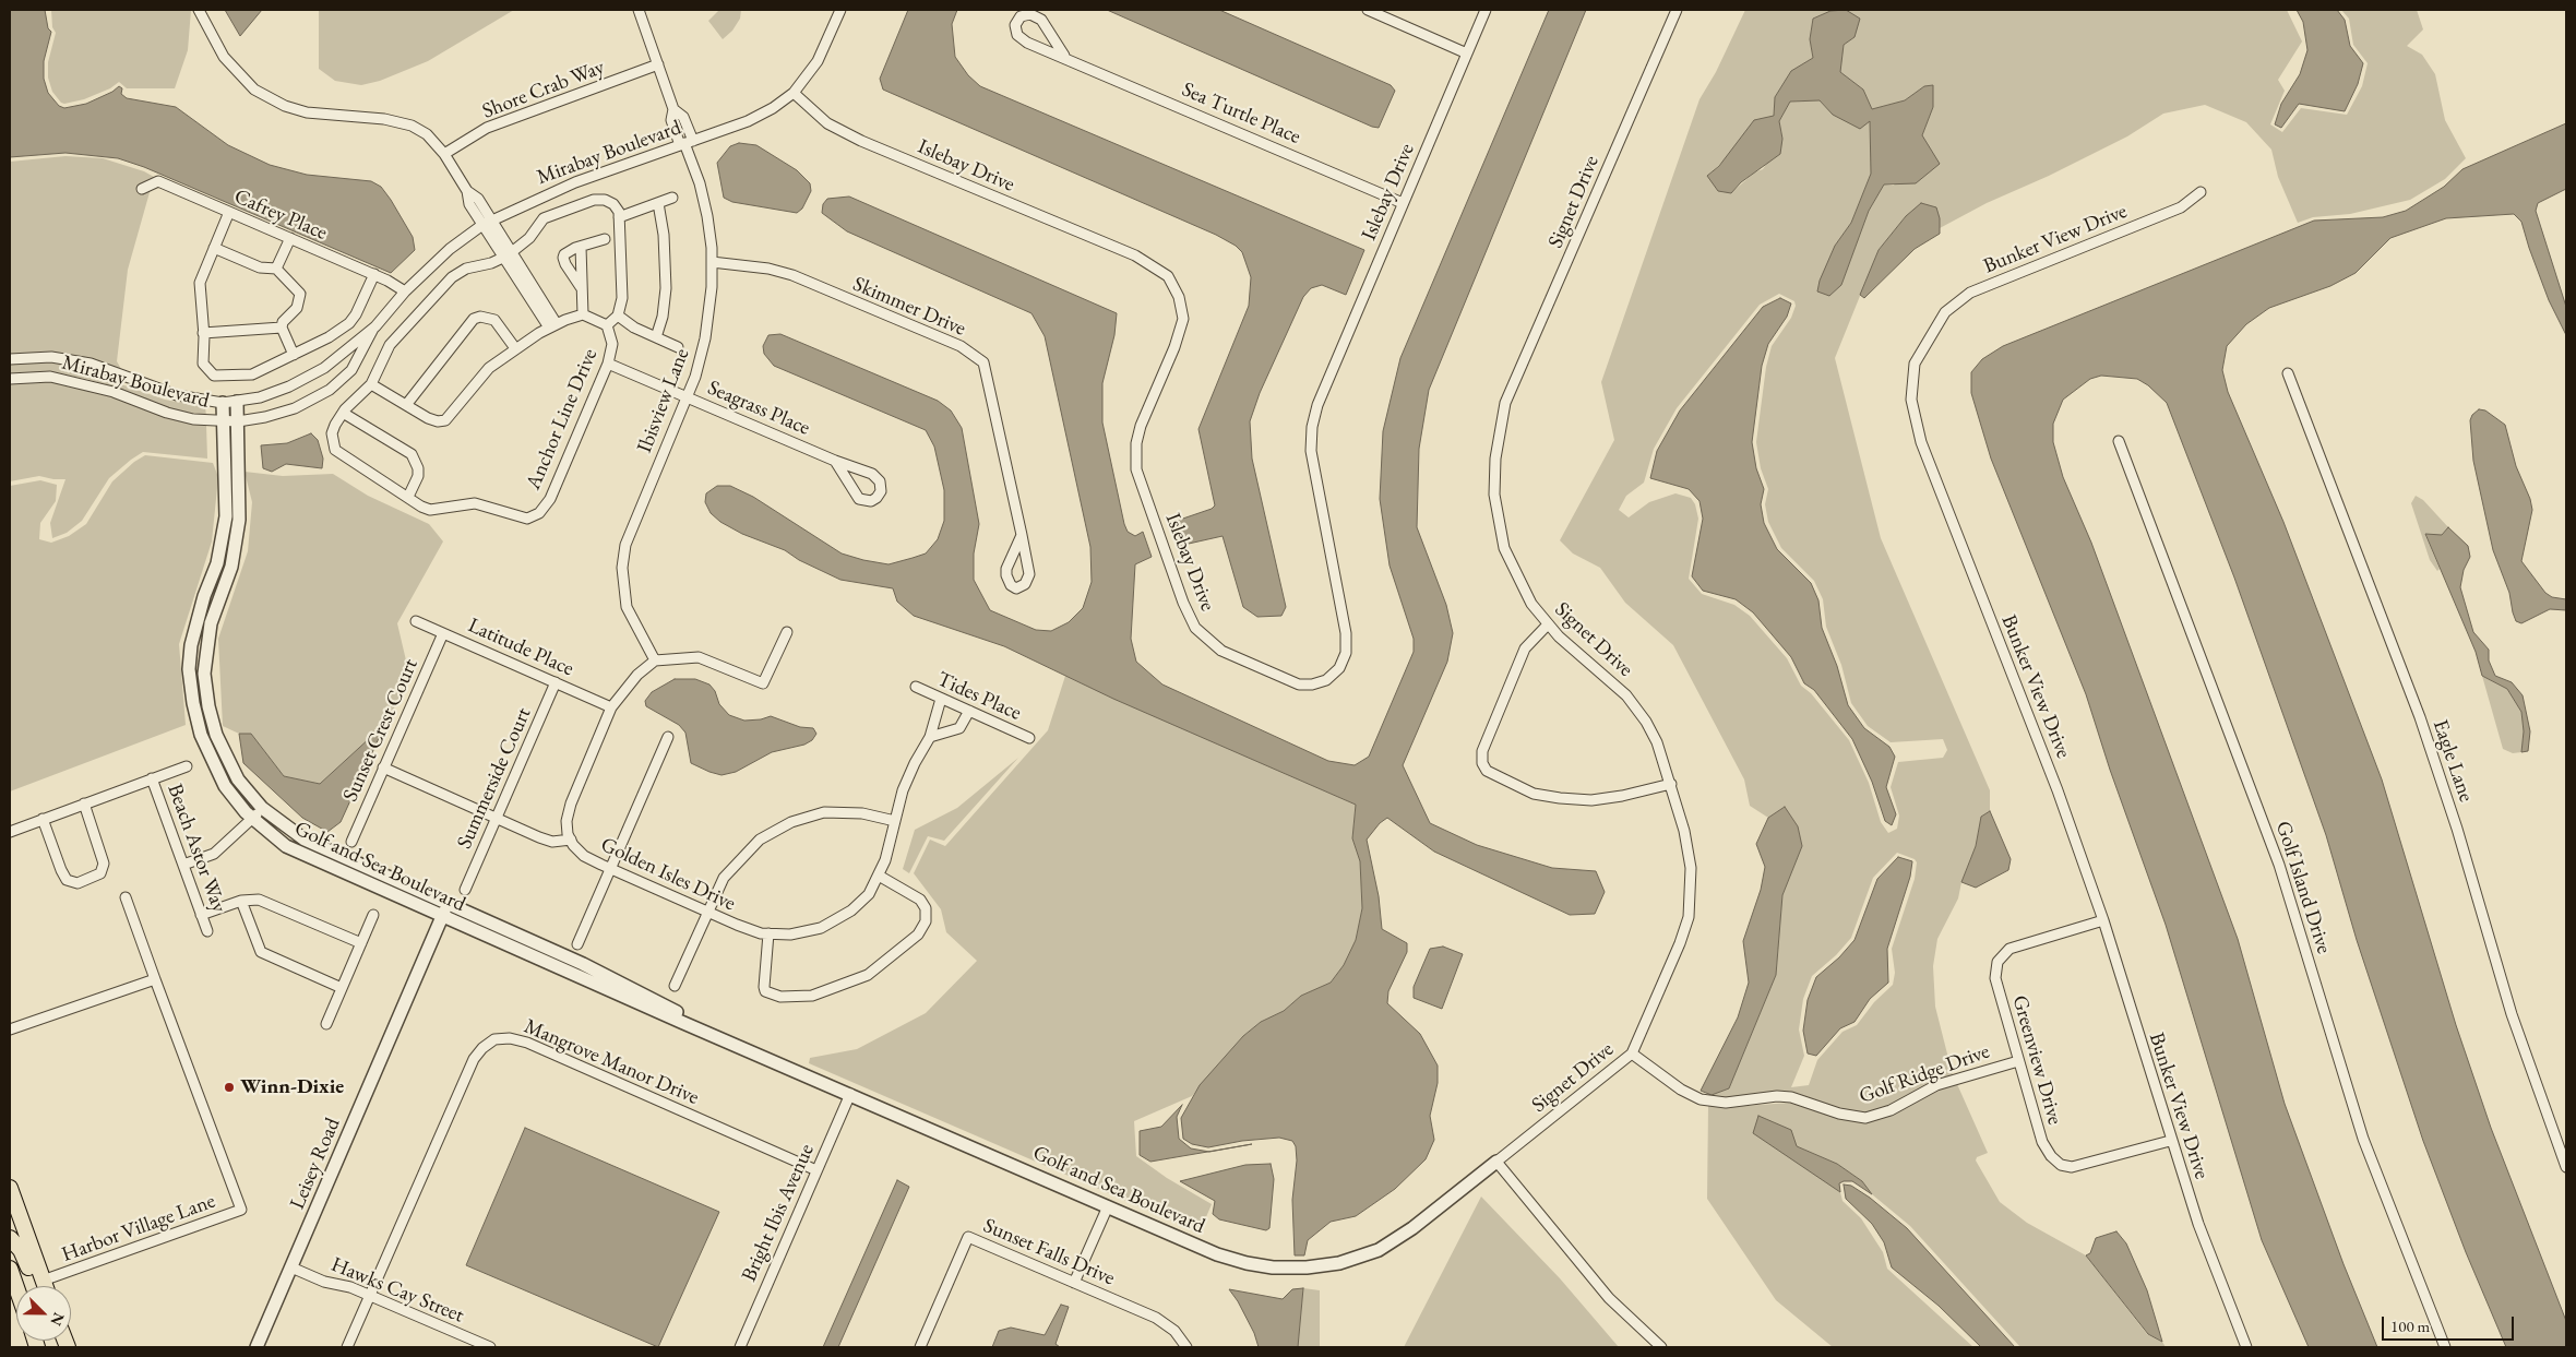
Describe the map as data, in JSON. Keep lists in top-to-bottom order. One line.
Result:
{"streets":{"street":["Shore Crab Way","Sea Turtle Place","Mirabay Boulevard","Islebay Drive","Signet Drive","Cafrey Place","Bunker View Drive","Skimmer Drive","Ibisview Lane","Seagrass Place","Anchor Line Drive","Latitude Place","Tides Place","Sunset Crest Court","Eagle Lane","Summerside Court","Beach Astor Way","Golf and Sea Boulevard","Golden Isles Drive","Golf Island Drive","Greenview Drive","Mangrove Manor Drive","Golf Ridge Drive","Leisey Road","Bright Ibis Avenue","Harbor Village Lane","Sunset Falls Drive","Hawks Cay Street"]},"crossings":[["Shore Crab Way","Ibisview Lane"],["Sea Turtle Place","Islebay Drive"],["Mirabay Boulevard","Islebay Drive"],["Mirabay Boulevard","Cafrey Place"],["Mirabay Boulevard","Ibisview Lane"],["Mirabay Boulevard","Golf and Sea Boulevard"],["Signet Drive","Golf and Sea Boulevard"],["Signet Drive","Golf Ridge Drive"],["Bunker View Drive","Greenview Drive"],["Skimmer Drive","Ibisview Lane"],["Ibisview Lane","Seagrass Place"],["Ibisview Lane","Golden Isles Drive"],["Seagrass Place","Anchor Line Drive"],["Latitude Place","Sunset Crest Court"],["Latitude Place","Summerside Court"],["Latitude Place","Golden Isles Drive"],["Tides Place","Golden Isles Drive"],["Golf and Sea Boulevard","Leisey Road"],["Golf and Sea Boulevard","Bright Ibis Avenue"],["Greenview Drive","Golf Ridge Drive"],["Mangrove Manor Drive","Bright Ibis Avenue"],["Mangrove Manor Drive","Hawks Cay Street"],["Leisey Road","Hawks Cay Street"]],"places":["Winn-Dixie"],"scale_bar":"100 m","north":"bottom right"}
